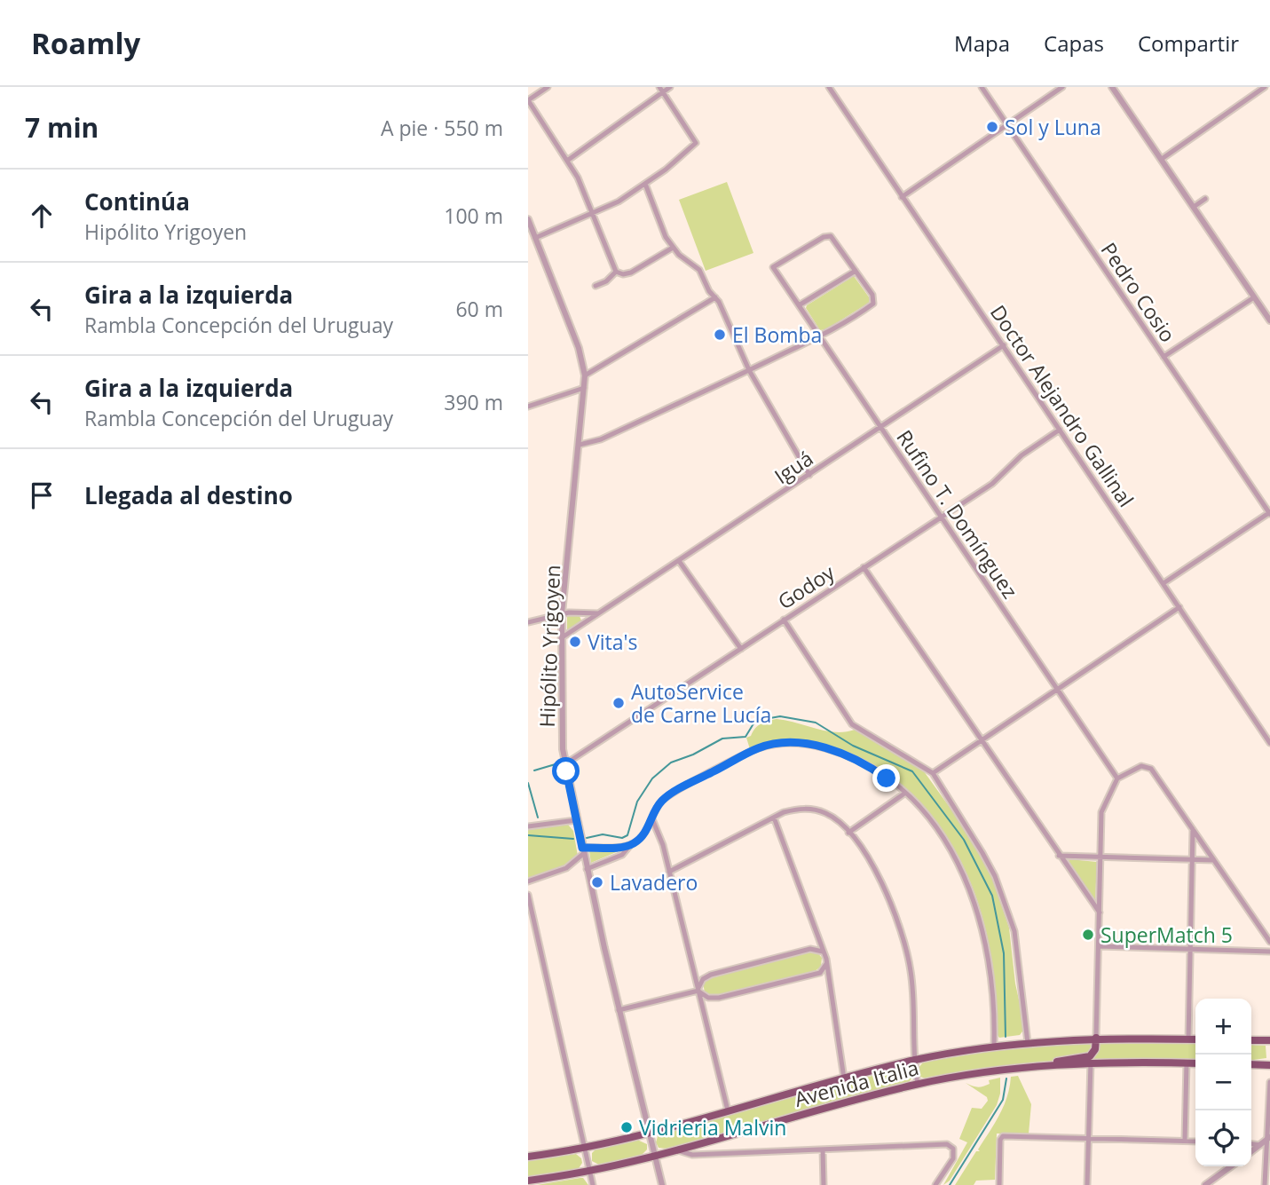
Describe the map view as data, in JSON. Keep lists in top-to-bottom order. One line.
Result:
{"streets":{"main road":["Avenida Italia"],"street":["Pedro Cosio","Doctor Alejandro Gallinal","Iguá","Rufino T. Domínguez","Godoy","Hipólito Yrigoyen"]},"crossings":[["Doctor Alejandro Gallinal","Iguá"],["Doctor Alejandro Gallinal","Godoy"],["Iguá","Rufino T. Domínguez"],["Iguá","Hipólito Yrigoyen"],["Rufino T. Domínguez","Godoy"],["Godoy","Hipólito Yrigoyen"],["Hipólito Yrigoyen","Avenida Italia"]],"places":["Sol y Luna","El Bomba","Vita's","AutoService de Carne Lucía","Lavadero","SuperMatch 5","Vidrieria Malvin"],"page":{"header":"Roamly","nav":["Mapa","Capas","Compartir"],"heading":["7 min","A pie · 550 m"],"list":[["Continúa","Hipólito Yrigoyen","100 m"],["Gira a la izquierda","Rambla Concepción del Uruguay","60 m"],["Gira a la izquierda","Rambla Concepción del Uruguay","390 m"],"Llegada al destino"],"map_buttons":["+","−"]}}
